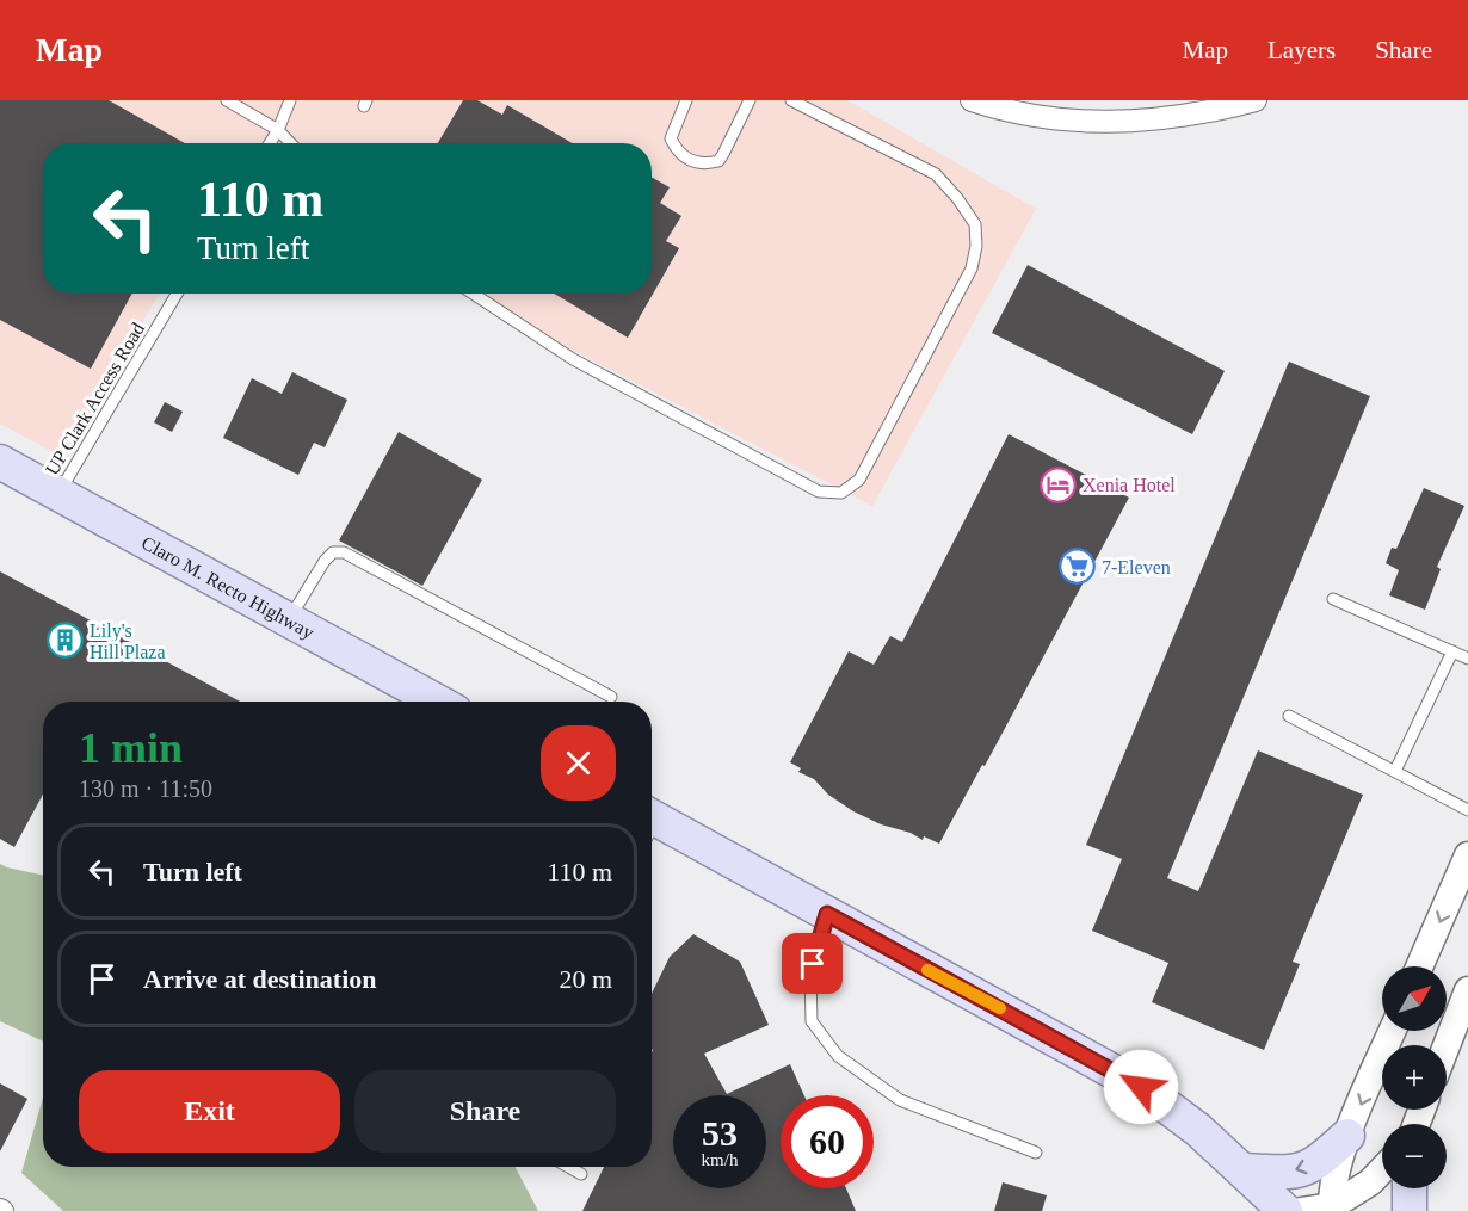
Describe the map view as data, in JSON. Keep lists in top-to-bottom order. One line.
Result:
{"streets":{"main road":["Claro M. Recto Highway"],"lane":["UP Clark Access Road"]},"crossings":[["UP Clark Access Road","Claro M. Recto Highway"]],"places":{"hotel":["Xenia Hotel"],"supermarket":["7-Eleven"],"building":["Lily's Hill Plaza"]},"north":"top right","page":{"header":"Map","nav":["Map","Layers","Share"],"turn":["110 m","Turn left"],"heading":["1 min","130 m · 11:50"],"list":[{"name":"Turn left","value":"110 m"},{"name":"Arrive at destination","value":"20 m"}],"map_buttons":["+","−"],"buttons":["Exit","Share"],"speed":"53 km/h","limit":"60"}}
